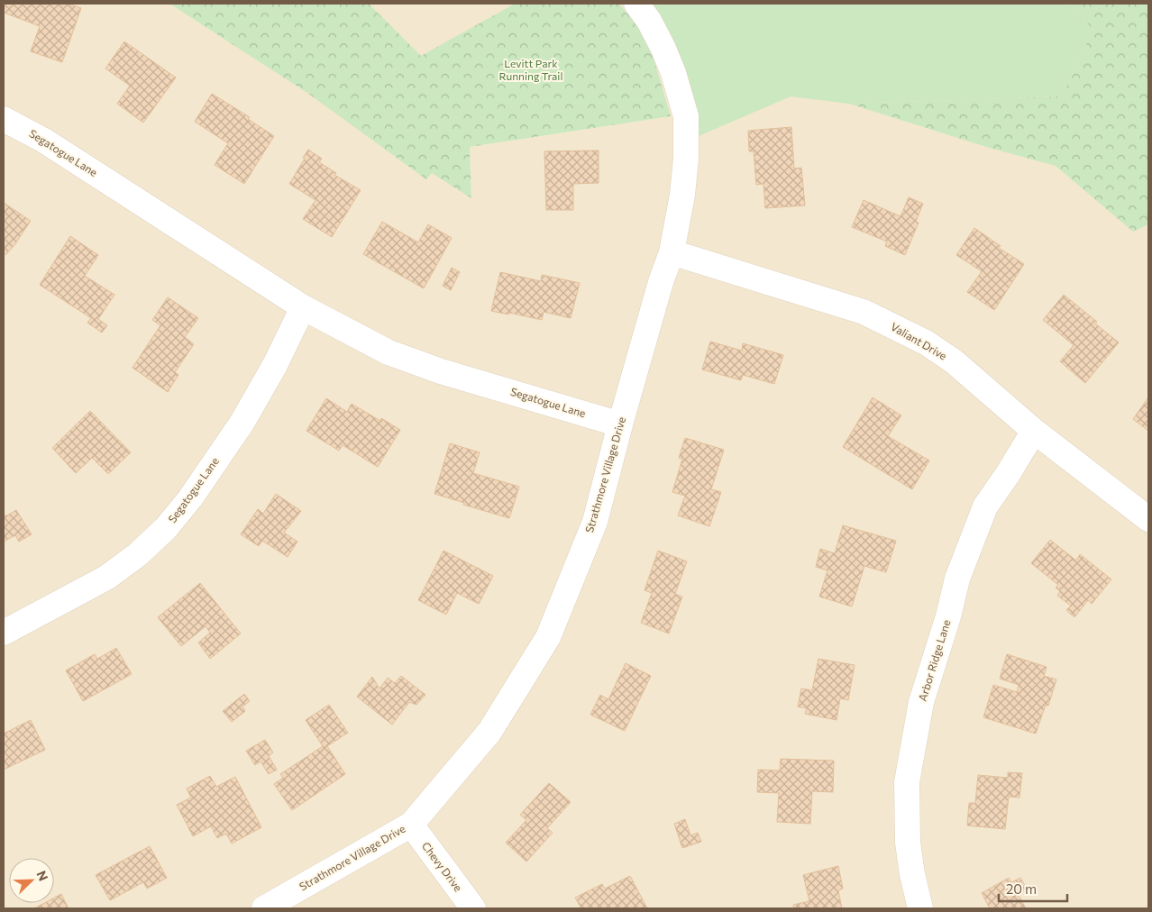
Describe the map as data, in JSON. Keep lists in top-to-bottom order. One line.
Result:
{"streets":{"street":["Segatogue Lane","Valiant Drive","Strathmore Village Drive","Arbor Ridge Lane","Chevy Drive"]},"crossings":[["Segatogue Lane","Strathmore Village Drive"],["Valiant Drive","Strathmore Village Drive"],["Valiant Drive","Arbor Ridge Lane"],["Strathmore Village Drive","Chevy Drive"]],"parks":["Levitt Park Running Trail"],"scale_bar":"20 m","north":"top right"}
